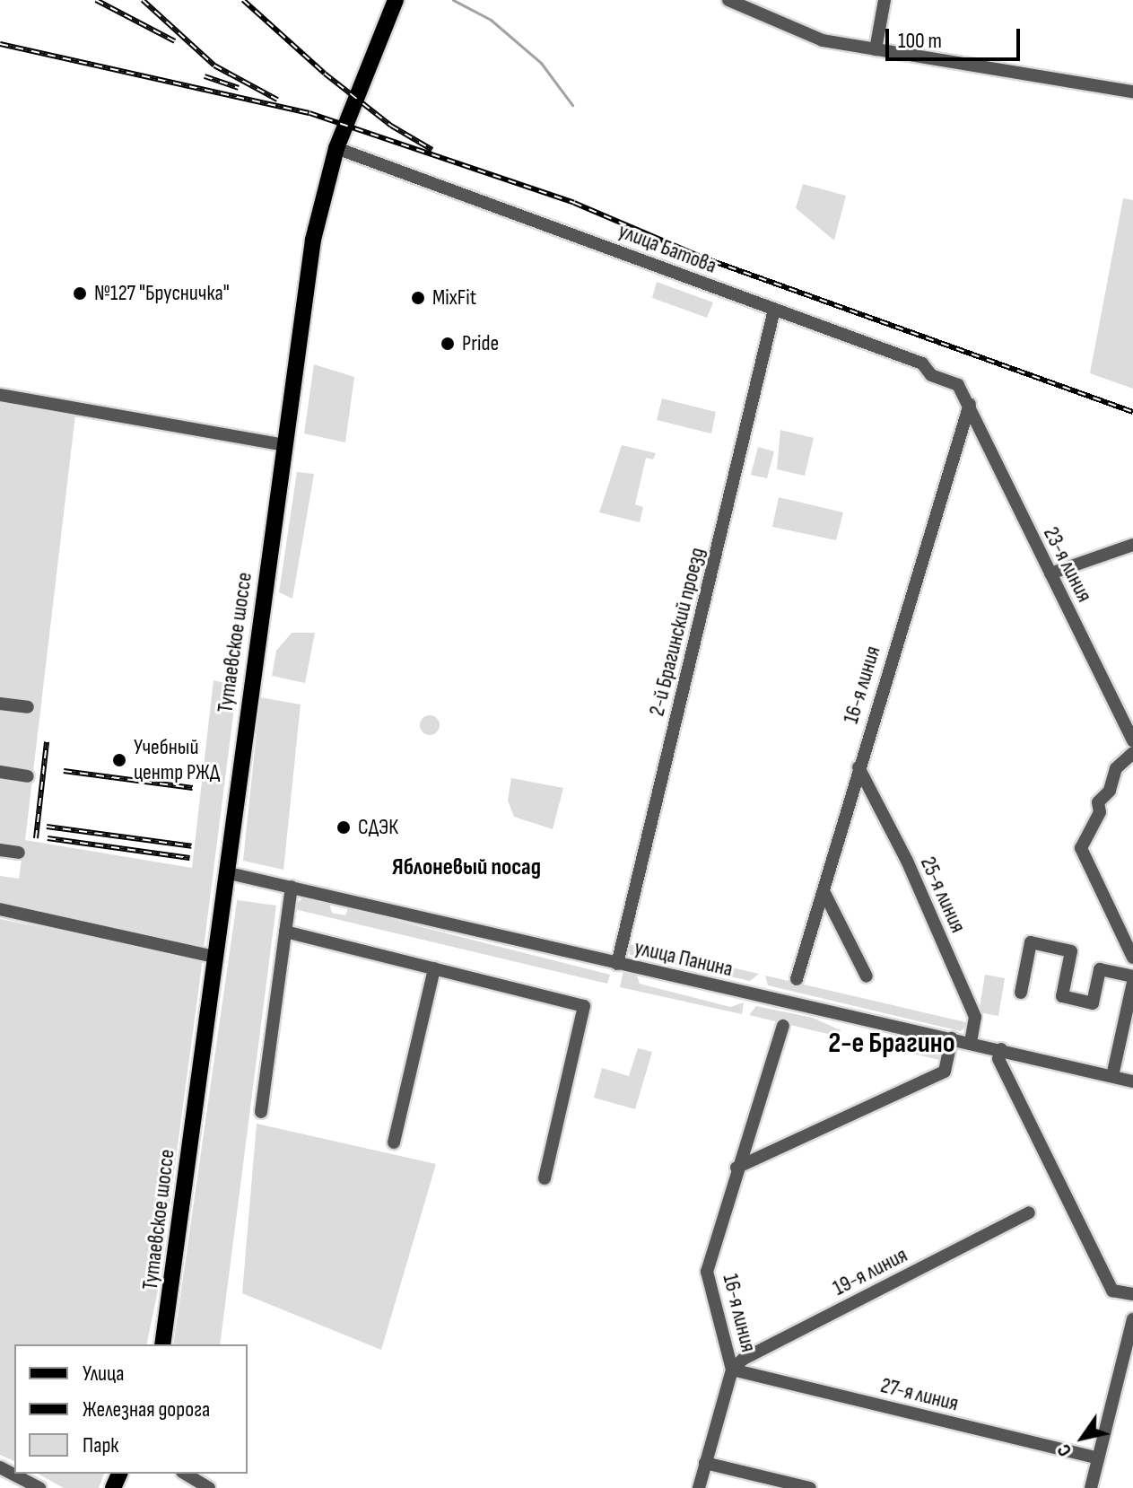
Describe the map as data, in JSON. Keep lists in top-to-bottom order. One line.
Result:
{"streets":{"main road":["Тутаевское шоссе"],"street":["улица Батова","23-я линия","2-й Брагинский проезд","16-я линия","25-я линия","улица Панина","19-я линия","27-я линия"]},"crossings":[["улица Батова","23-я линия"],["улица Батова","2-й Брагинский проезд"],["улица Батова","Тутаевское шоссе"],["улица Батова","16-я линия"],["23-я линия","16-я линия"],["2-й Брагинский проезд","улица Панина"],["Тутаевское шоссе","улица Панина"],["16-я линия","25-я линия"],["16-я линия","19-я линия"],["16-я линия","27-я линия"],["25-я линия","улица Панина"],["19-я линия","27-я линия"]],"districts":["Яблоневый посад","2-е Брагино"],"places":["№127 \"Брусничка\"","MixFit","Pride","Учебный центр РЖД","СДЭК"],"legend":["Улица","Железная дорога","Парк"],"scale_bar":"100 m","north":"bottom left"}
